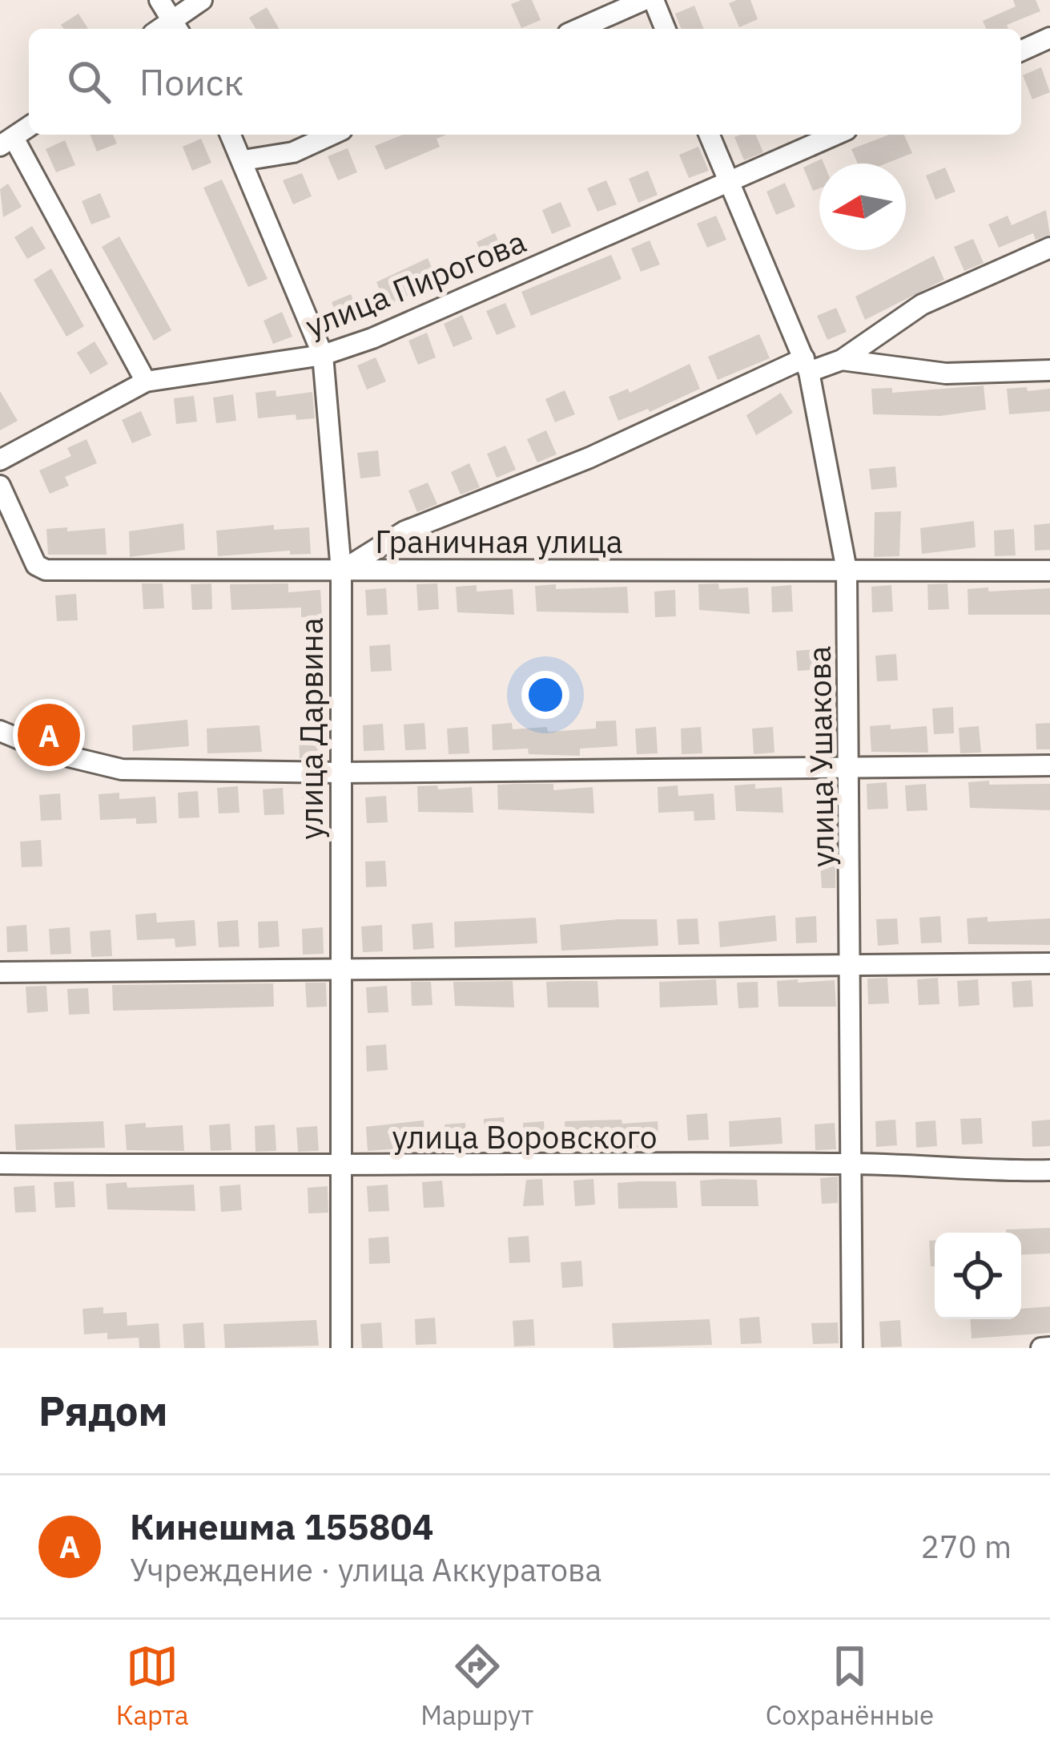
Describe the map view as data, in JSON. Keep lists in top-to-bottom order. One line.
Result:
{"streets":{"street":["улица Пирогова","Граничная улица","улица Дарвина","улица Ушакова","улица Воровского"]},"crossings":[["улица Пирогова","улица Дарвина"],["улица Пирогова","улица Ушакова"],["Граничная улица","улица Дарвина"],["Граничная улица","улица Ушакова"],["улица Дарвина","улица Воровского"],["улица Ушакова","улица Воровского"]],"north":"left","page":{"search":"Поиск","pins":"A","heading":"Рядом","list":[{"mark":"A","name":"Кинешма 155804","note":"Учреждение · улица Аккуратова","value":"270 m"}],"nav":["Карта","Маршрут","Сохранённые"]}}
